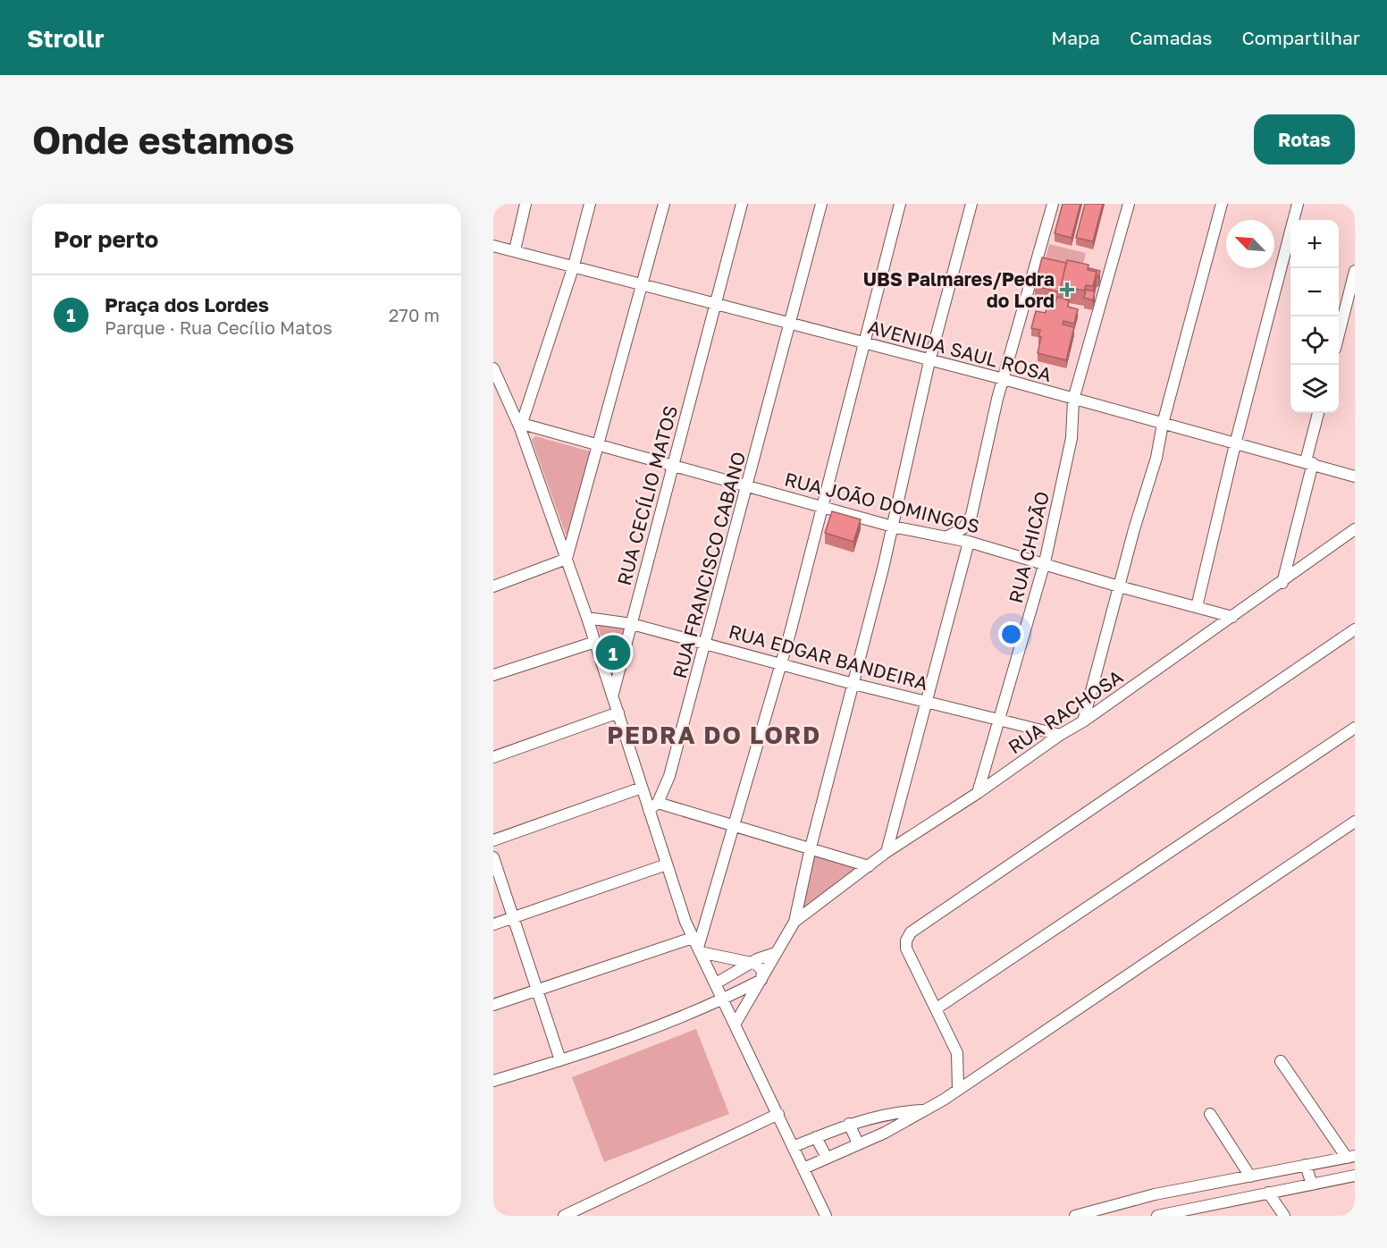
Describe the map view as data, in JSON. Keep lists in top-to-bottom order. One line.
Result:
{"streets":{"street":["AVENIDA SAUL ROSA","RUA CECÍLIO MATOS","RUA JOÃO DOMINGOS","RUA CHICÃO","RUA FRANCISCO CABANO","RUA EDGAR BANDEIRA","RUA RACHOSA"]},"crossings":[["AVENIDA SAUL ROSA","RUA CECÍLIO MATOS"],["AVENIDA SAUL ROSA","RUA CHICÃO"],["AVENIDA SAUL ROSA","RUA FRANCISCO CABANO"],["RUA CECÍLIO MATOS","RUA JOÃO DOMINGOS"],["RUA CECÍLIO MATOS","RUA EDGAR BANDEIRA"],["RUA JOÃO DOMINGOS","RUA CHICÃO"],["RUA JOÃO DOMINGOS","RUA FRANCISCO CABANO"],["RUA JOÃO DOMINGOS","RUA RACHOSA"],["RUA CHICÃO","RUA EDGAR BANDEIRA"],["RUA CHICÃO","RUA RACHOSA"],["RUA FRANCISCO CABANO","RUA EDGAR BANDEIRA"],["RUA EDGAR BANDEIRA","RUA RACHOSA"]],"districts":["PEDRA DO LORD"],"places":{"health":["UBS Palmares/Pedra do Lord"]},"north":"top left","page":{"header":"Strollr","nav":["Mapa","Camadas","Compartilhar"],"buttons":"Rotas","title":"Onde estamos","heading":"Por perto","map_buttons":["+","−"],"list":[{"mark":"1","name":"Praça dos Lordes","note":"Parque · Rua Cecílio Matos","value":"270 m"}],"pins":"1"}}
